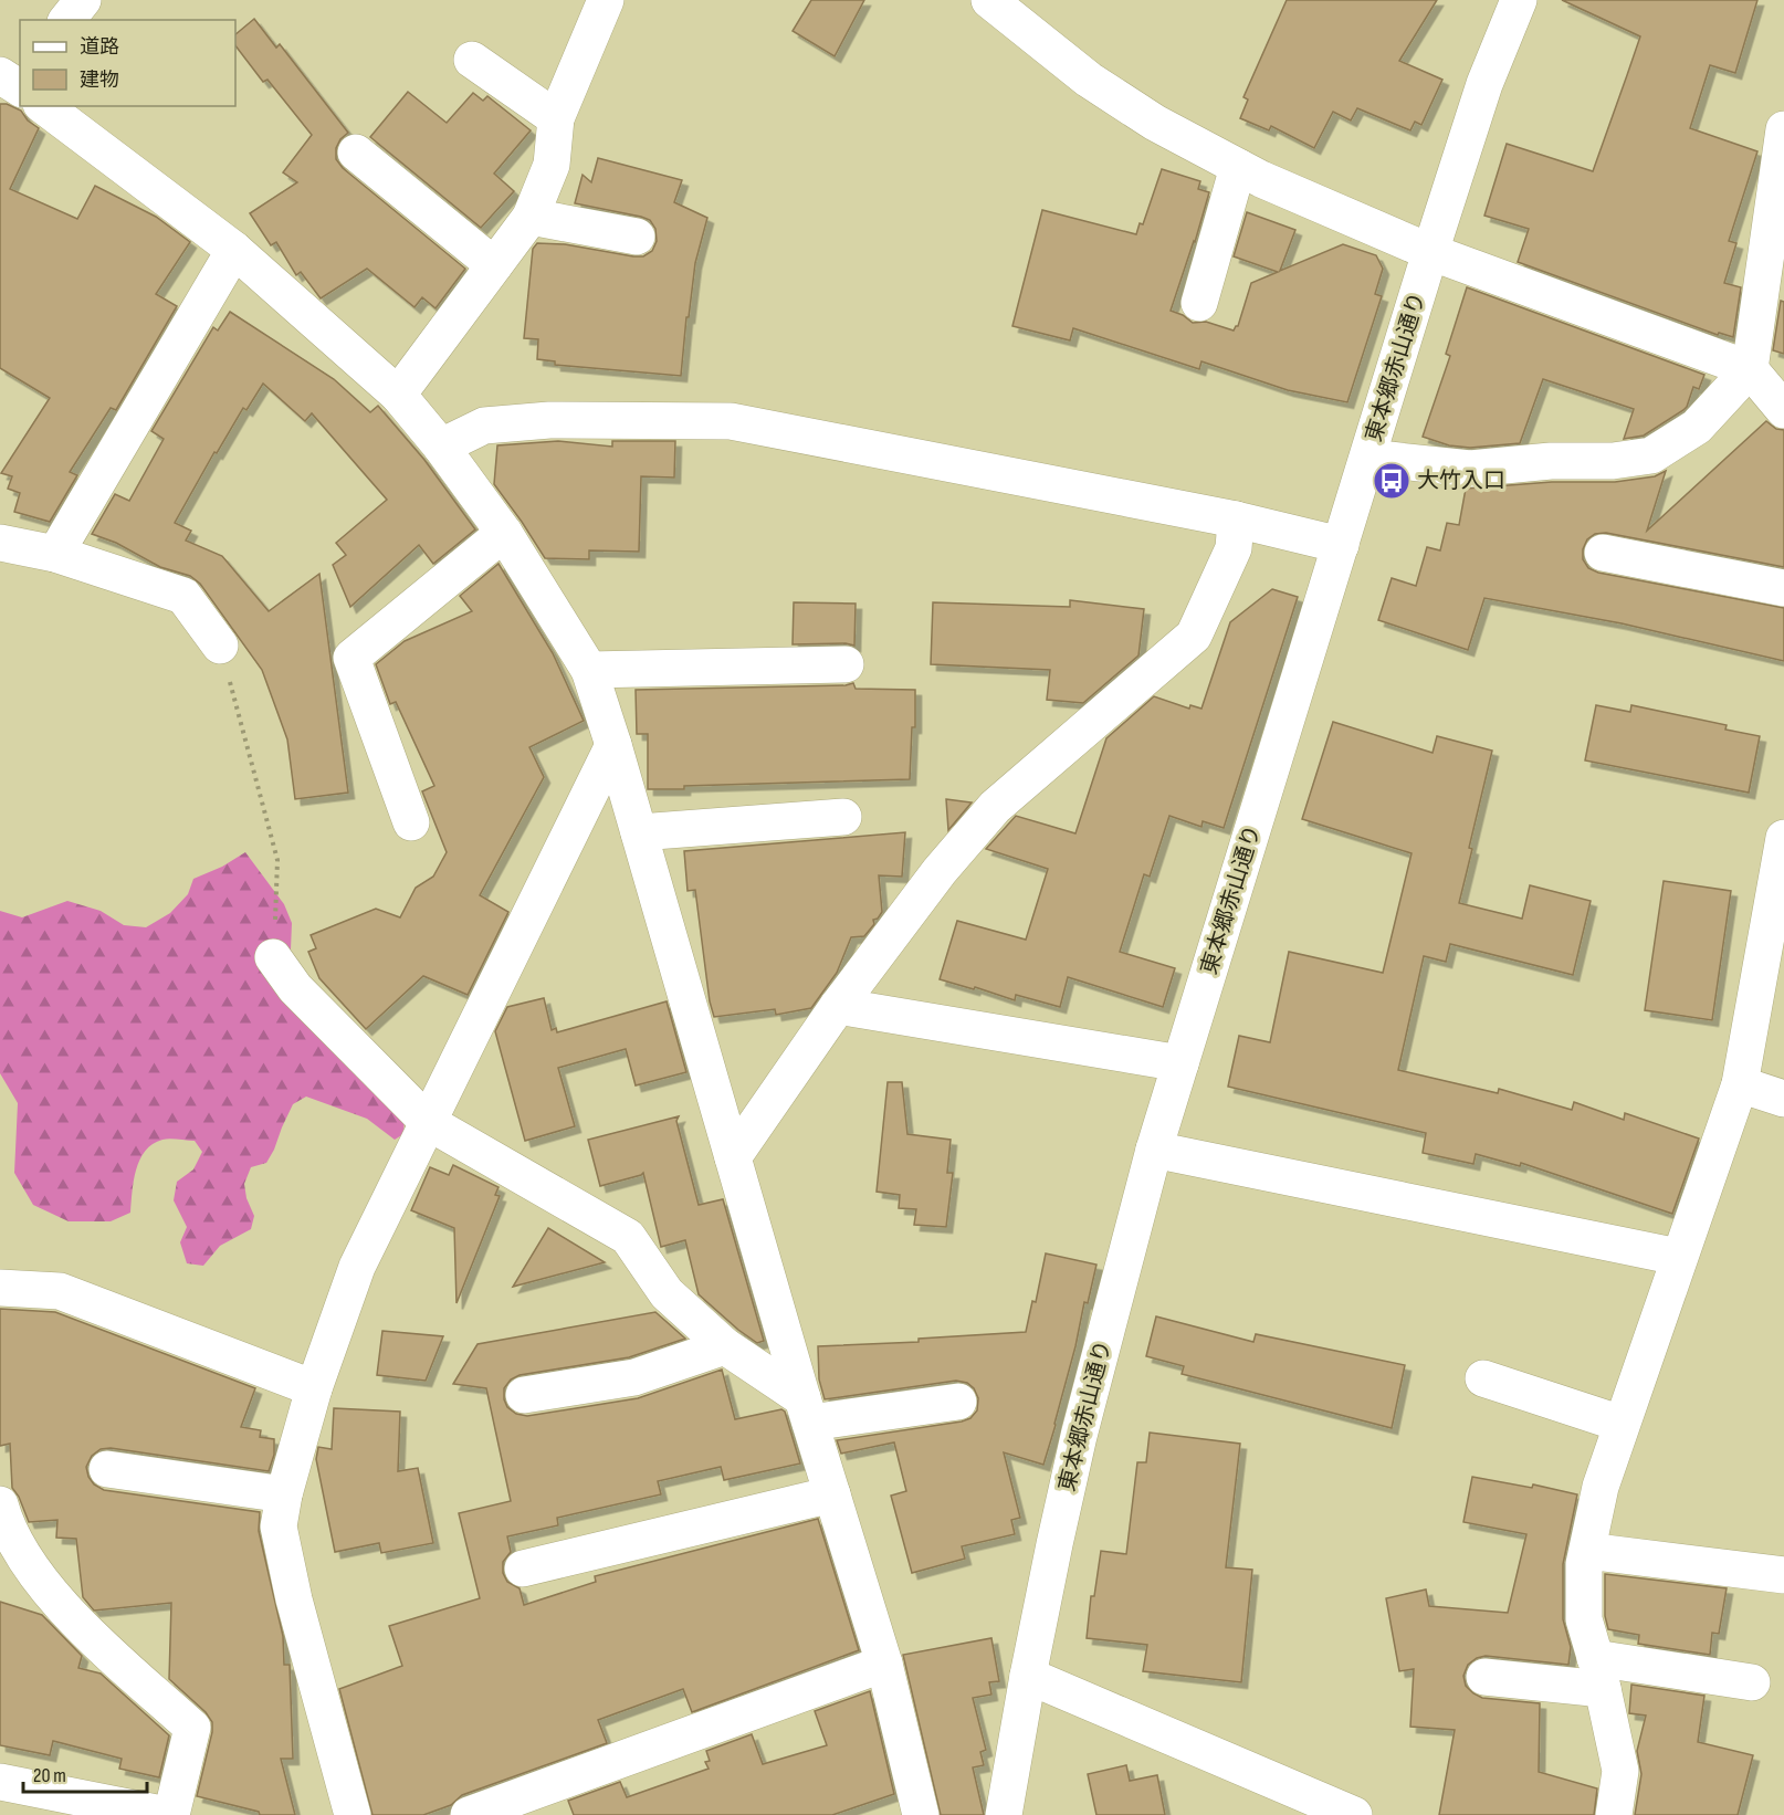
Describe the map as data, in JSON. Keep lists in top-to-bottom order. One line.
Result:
{"streets":{"street":["東本郷赤山通り"]},"places":{"bus stop":["大竹入口"]},"legend":["道路","建物"],"scale_bar":"20 m"}
